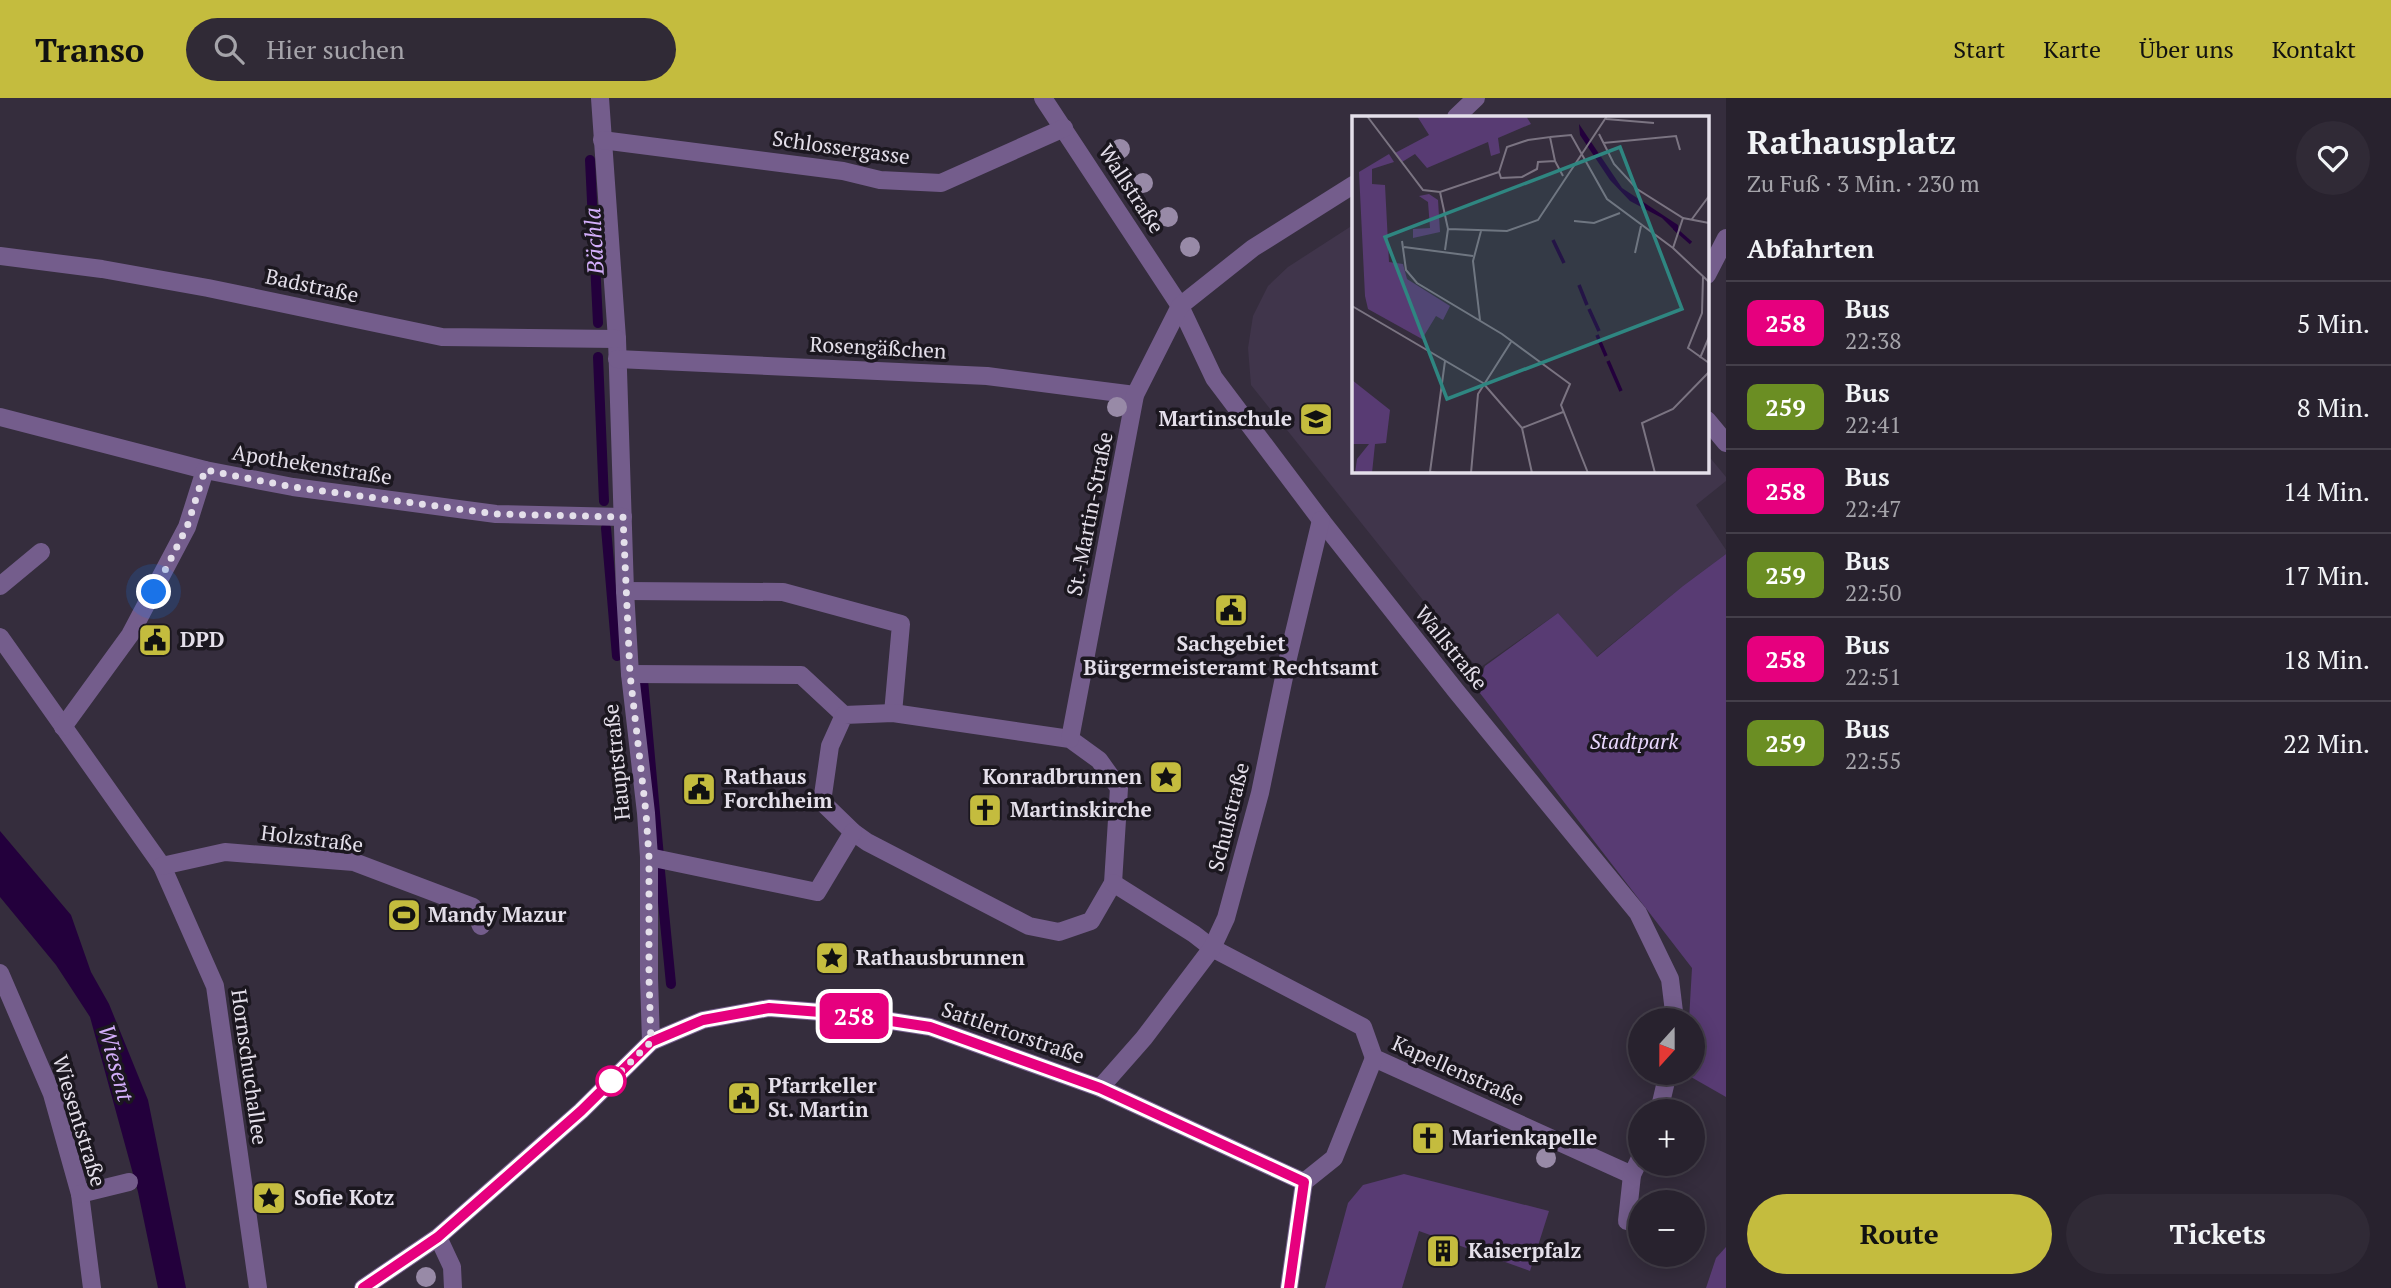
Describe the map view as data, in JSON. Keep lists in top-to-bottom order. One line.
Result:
{"streets":{"street":["Schlossergasse","Wallstraße","Badstraße","Rosengäßchen","Apothekenstraße","St.-Martin-Straße","Hauptstraße","Schulstraße","Holzstraße","Sattlertorstraße","Hornschuchallee","Kapellenstraße","Wiesentstraße"]},"crossings":[["Schlossergasse","Wallstraße"],["Schlossergasse","Hauptstraße"],["Wallstraße","St.-Martin-Straße"],["Wallstraße","Schulstraße"],["Badstraße","Hauptstraße"],["Rosengäßchen","St.-Martin-Straße"],["Rosengäßchen","Hauptstraße"],["Apothekenstraße","Hauptstraße"],["Hauptstraße","Sattlertorstraße"],["Schulstraße","Sattlertorstraße"],["Schulstraße","Kapellenstraße"],["Holzstraße","Hornschuchallee"]],"water":["Bächla","Wiesent"],"parks":["Stadtpark"],"places":{"school or university":["Martinschule"],"public building":["Sachgebiet Bürgermeisteramt Rechtsamt","DPD","Rathaus Forchheim","Pfarrkeller St. Martin"],"place":["Konradbrunnen","Rathausbrunnen","Sofie Kotz"],"church":["Martinskirche","Marienkapelle"],"sports":["Mandy Mazur"],"building":["Kaiserpfalz"]},"lines":["bus line 258"],"north":"bottom","page":{"header":"Transo","search":"Hier suchen","nav":["Start","Karte","Über uns","Kontakt"],"on_map":"258","heading":[["Rathausplatz","Zu Fuß · 3 Min. · 230 m"],"Abfahrten"],"list":[{"mark":"258","name":"Bus","note":"22:38","value":"5 Min."},{"mark":"259","name":"Bus","note":"22:41","value":"8 Min."},{"mark":"258","name":"Bus","note":"22:47","value":"14 Min."},{"mark":"259","name":"Bus","note":"22:50","value":"17 Min."},{"mark":"258","name":"Bus","note":"22:51","value":"18 Min."},{"mark":"259","name":"Bus","note":"22:55","value":"22 Min."}],"map_buttons":["+","−"],"buttons":["Route","Tickets"]}}
